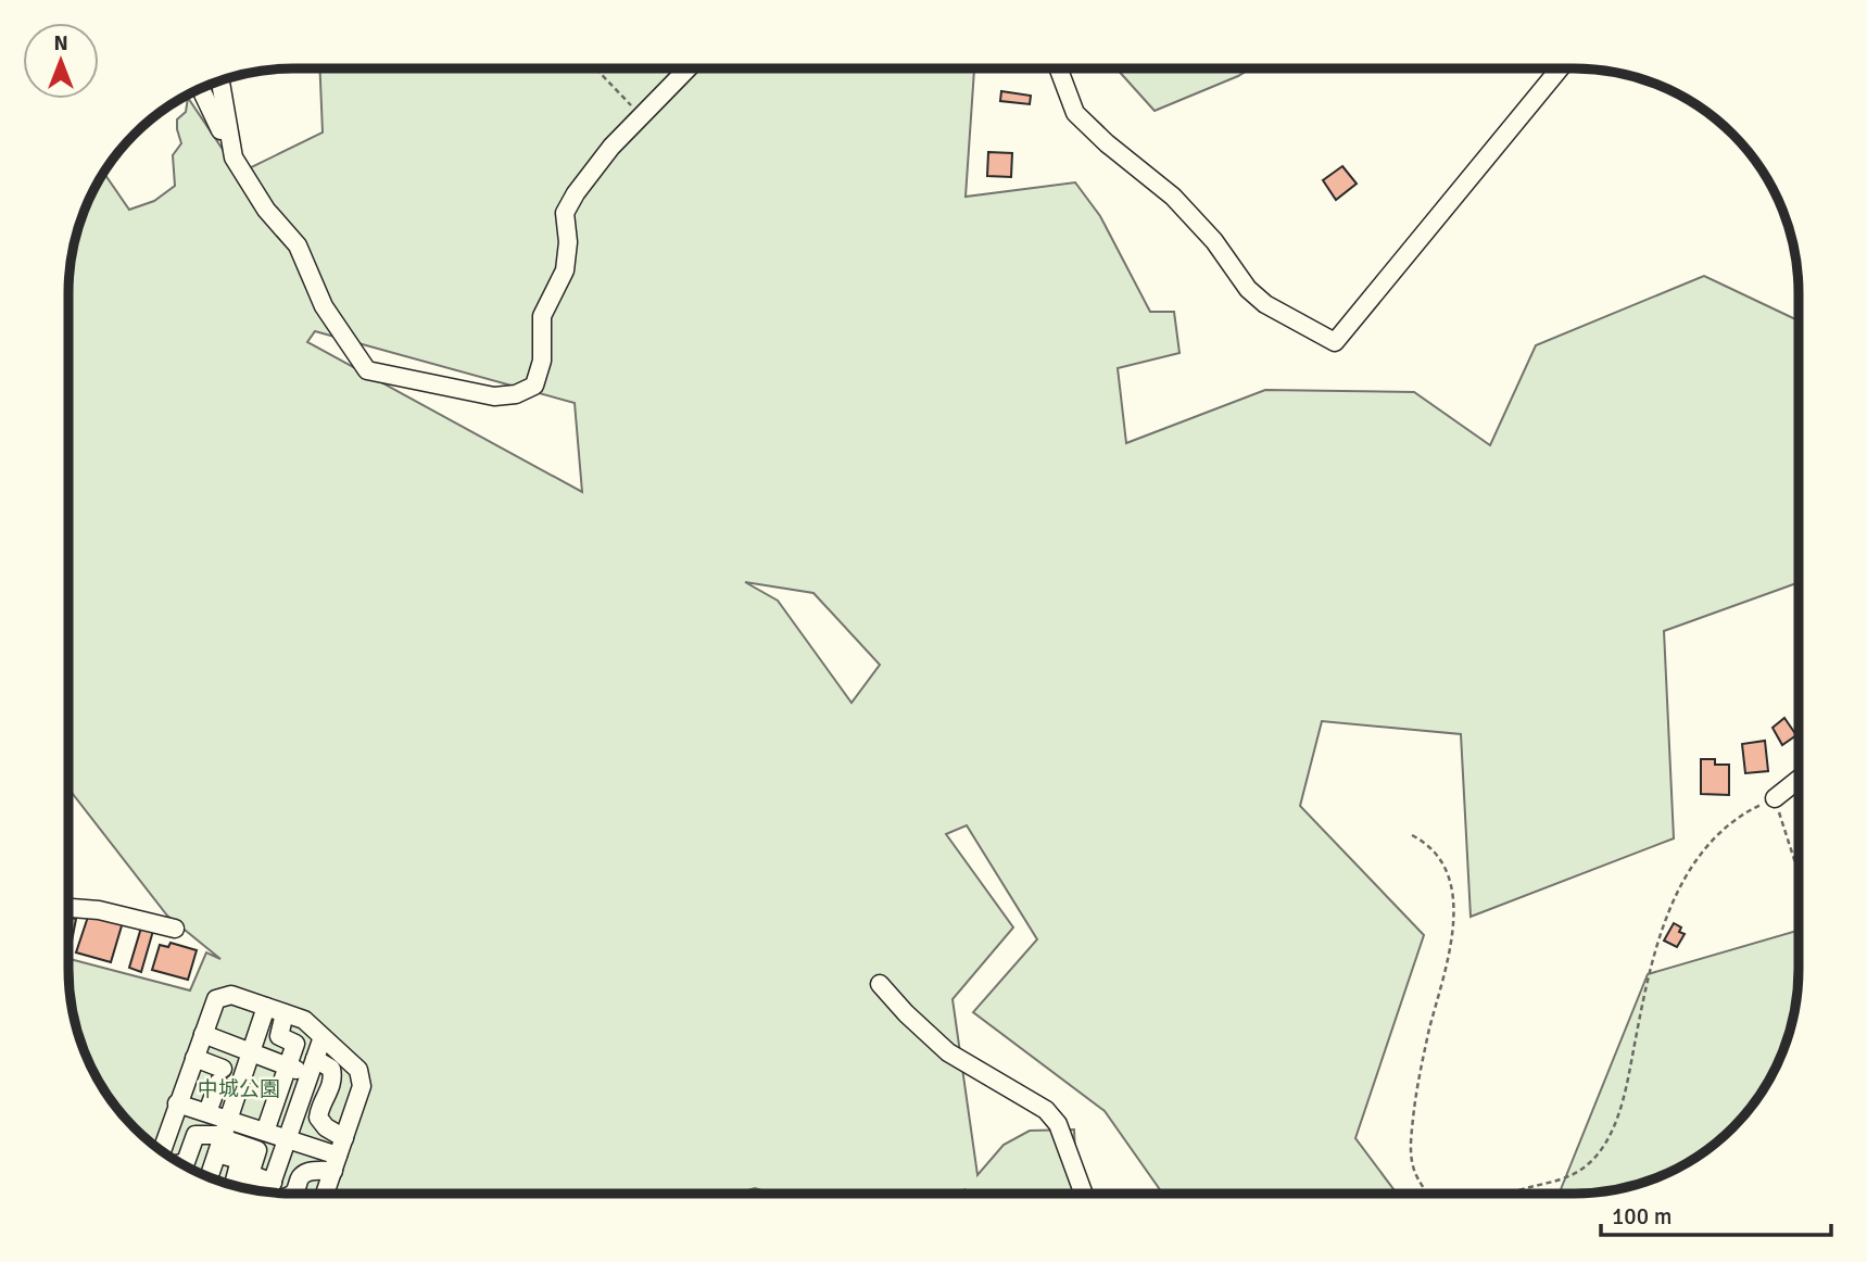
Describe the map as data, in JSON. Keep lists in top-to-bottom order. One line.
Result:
{"parks":["中城公園"],"scale_bar":"100 m","north":"top"}
